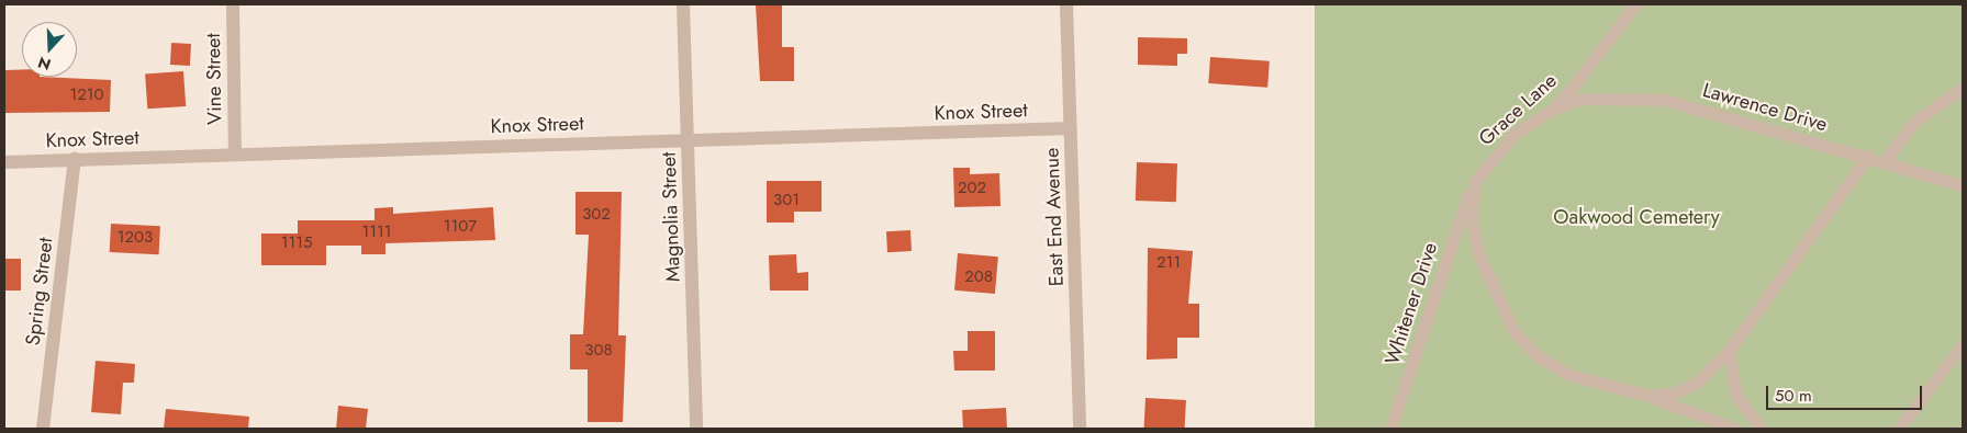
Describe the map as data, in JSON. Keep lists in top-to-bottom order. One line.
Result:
{"streets":{"street":["Vine Street","Knox Street","Magnolia Street","East End Avenue","Spring Street"],"lane":["Lawrence Drive","Grace Lane","Whitener Drive"]},"crossings":[["Vine Street","Knox Street"],["Lawrence Drive","Grace Lane"],["Grace Lane","Whitener Drive"],["Knox Street","Magnolia Street"],["Knox Street","East End Avenue"],["Knox Street","Spring Street"]],"parks":["Oakwood Cemetery"],"house_numbers":["1210","202","301","302","1107","1111","1203","1115","211","208","308"],"scale_bar":"50 m","north":"bottom"}
